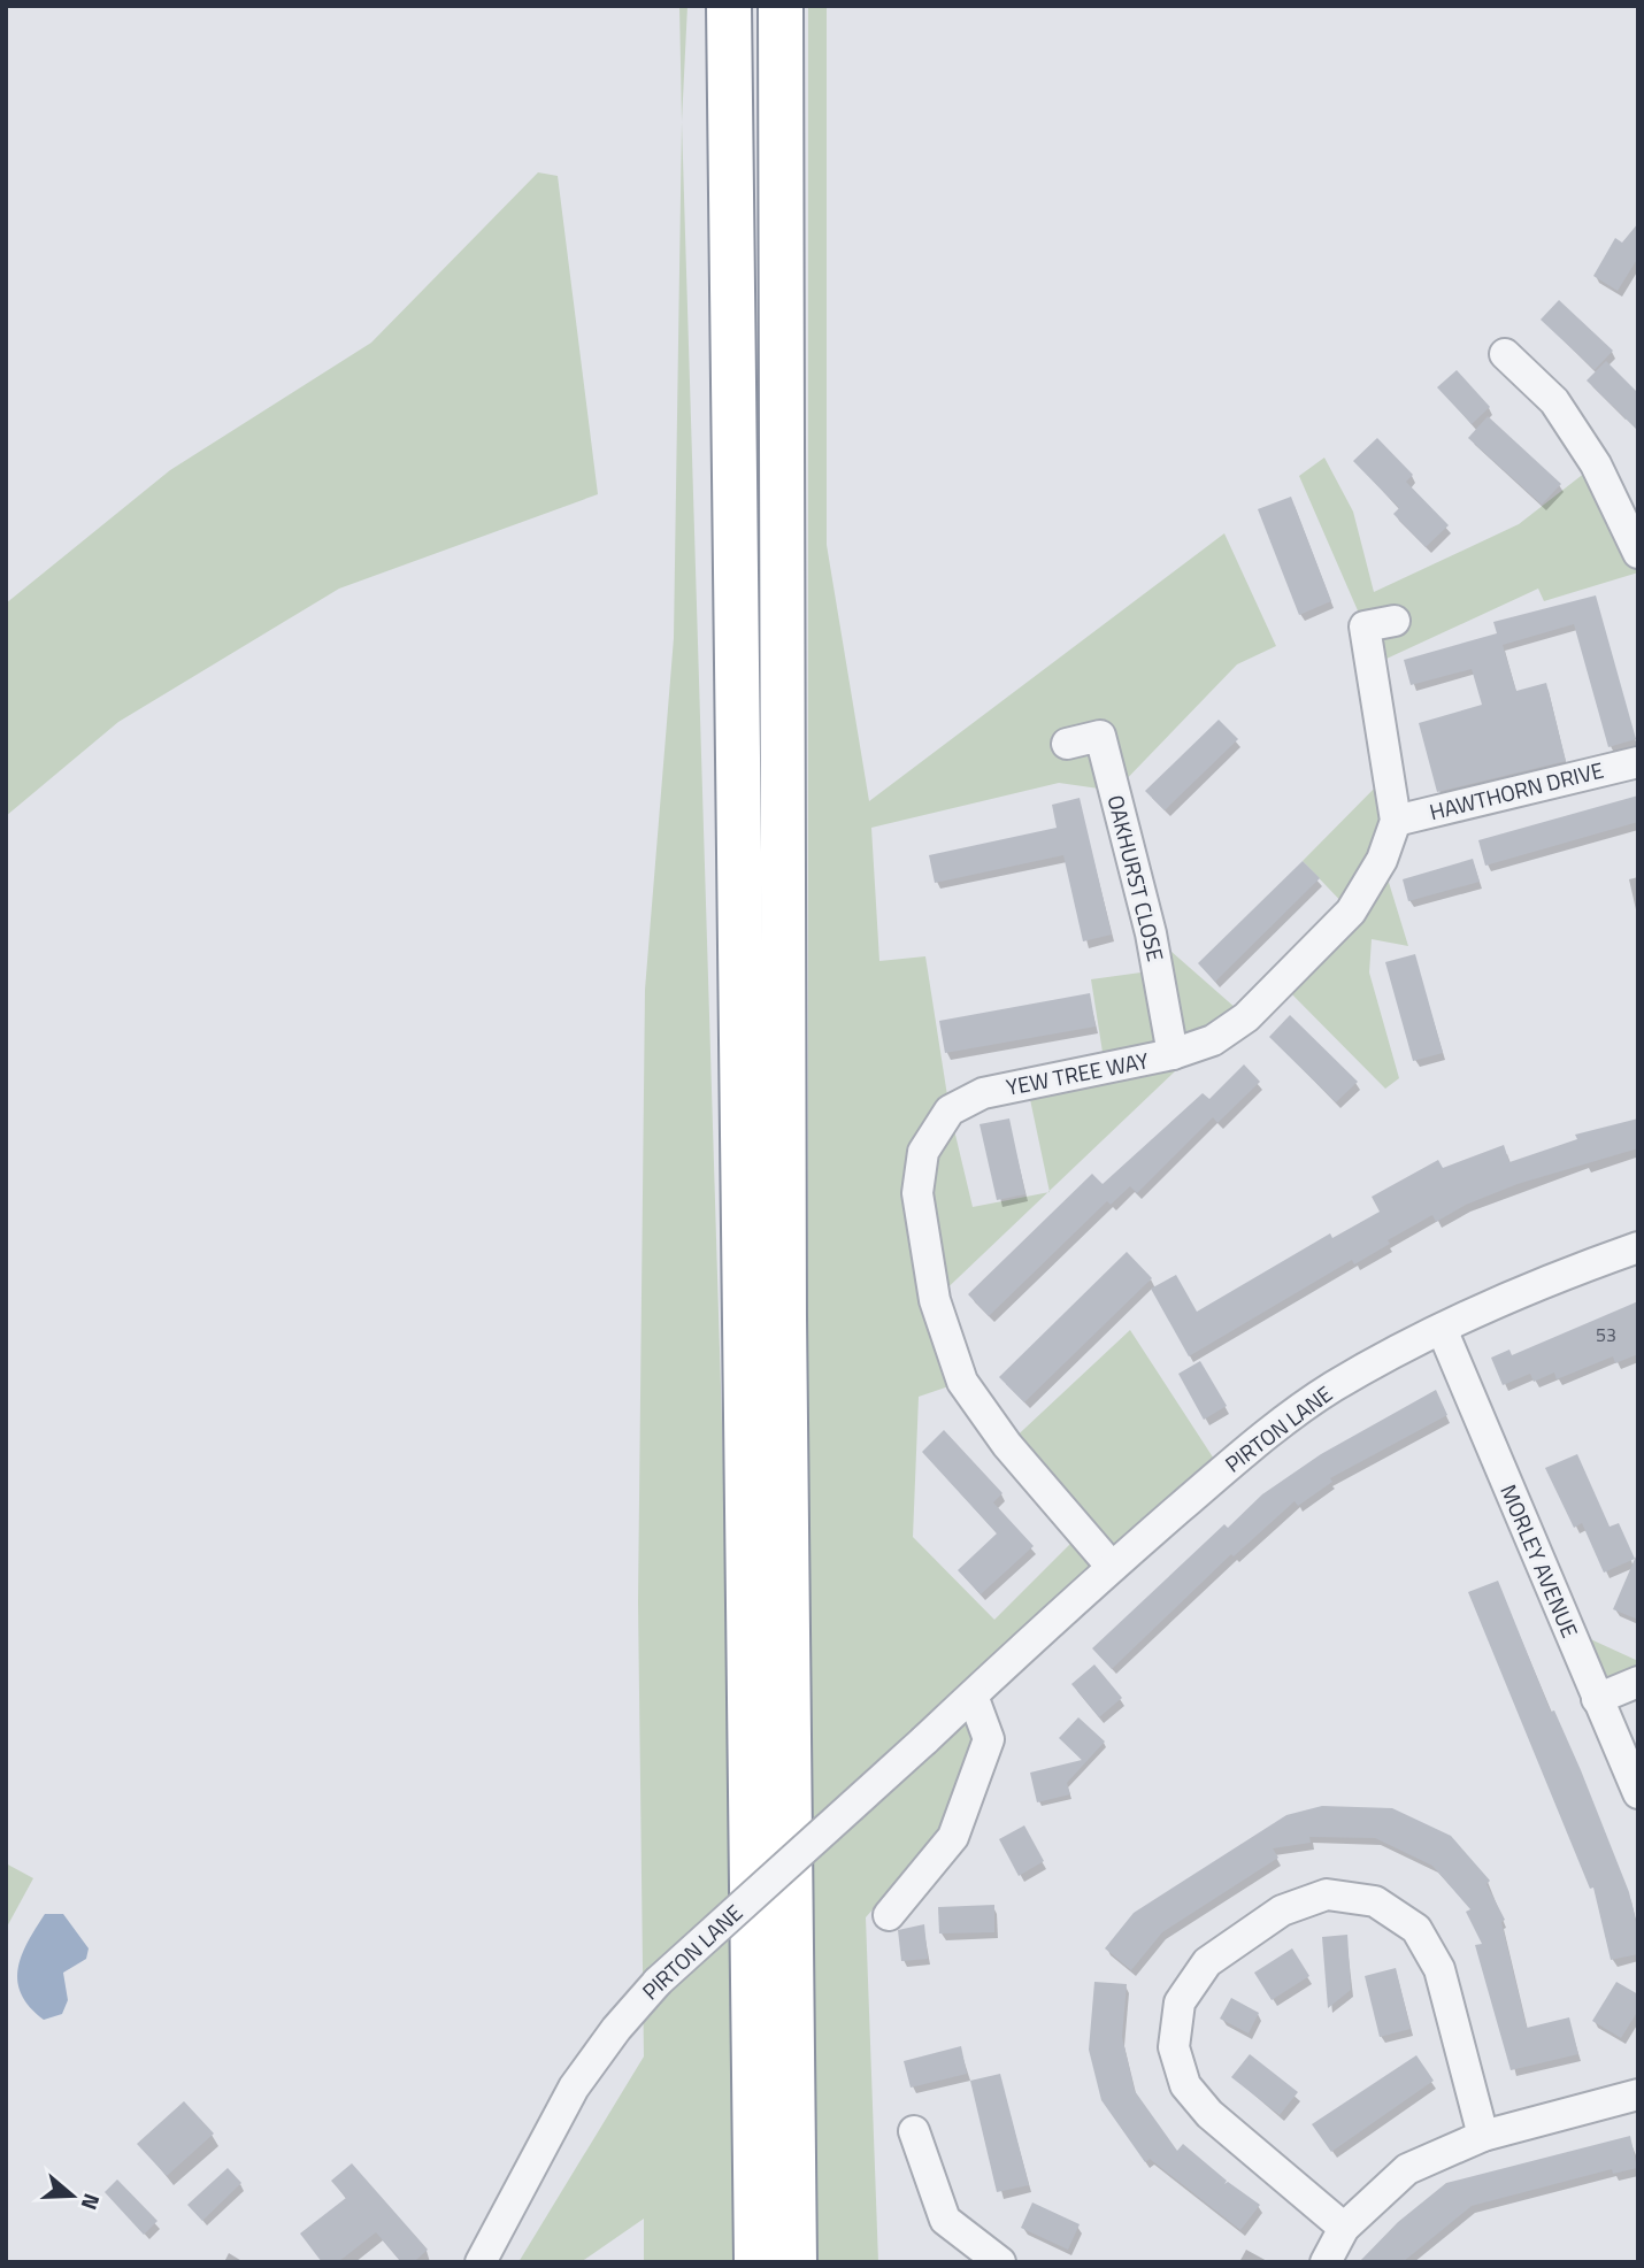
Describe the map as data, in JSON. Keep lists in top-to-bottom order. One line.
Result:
{"streets":{"street":["HAWTHORN DRIVE","OAKHURST CLOSE","YEW TREE WAY","PIRTON LANE","MORLEY AVENUE"]},"crossings":[["HAWTHORN DRIVE","YEW TREE WAY"],["OAKHURST CLOSE","YEW TREE WAY"],["YEW TREE WAY","PIRTON LANE"],["PIRTON LANE","MORLEY AVENUE"]],"house_numbers":["53"],"north":"right"}
